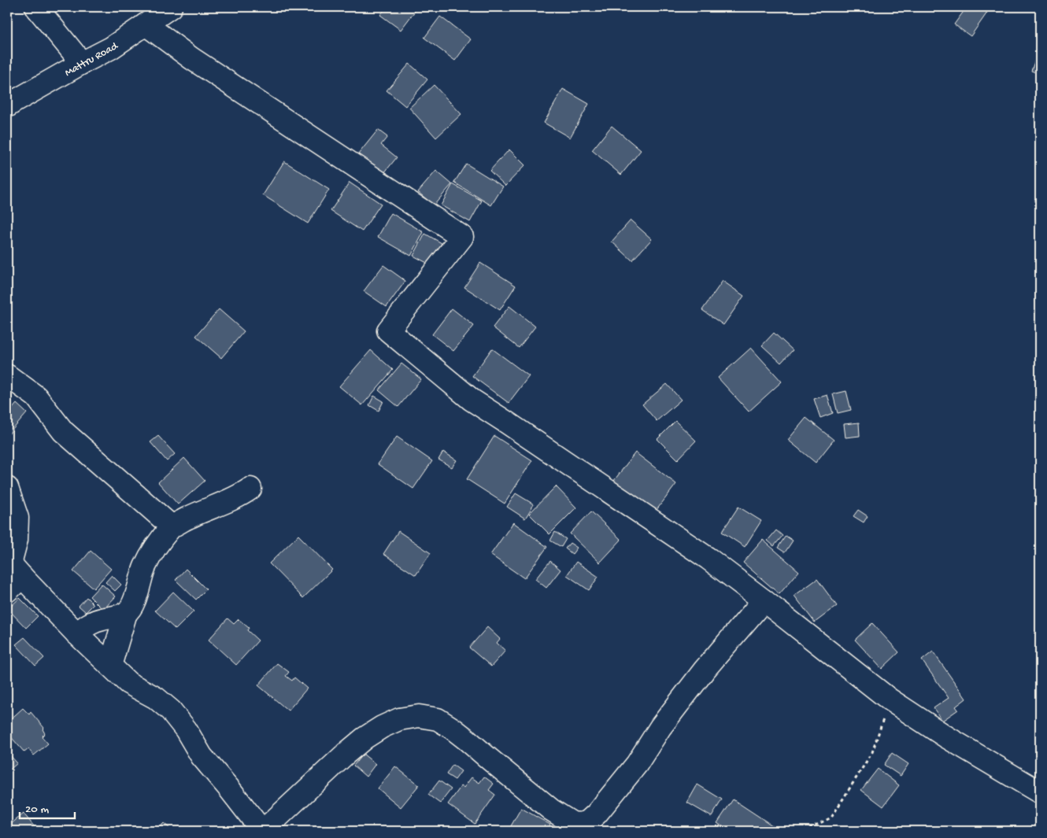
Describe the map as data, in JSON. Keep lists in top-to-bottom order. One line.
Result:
{"streets":{"street":["Mattru Road"]},"scale_bar":"20 m"}
